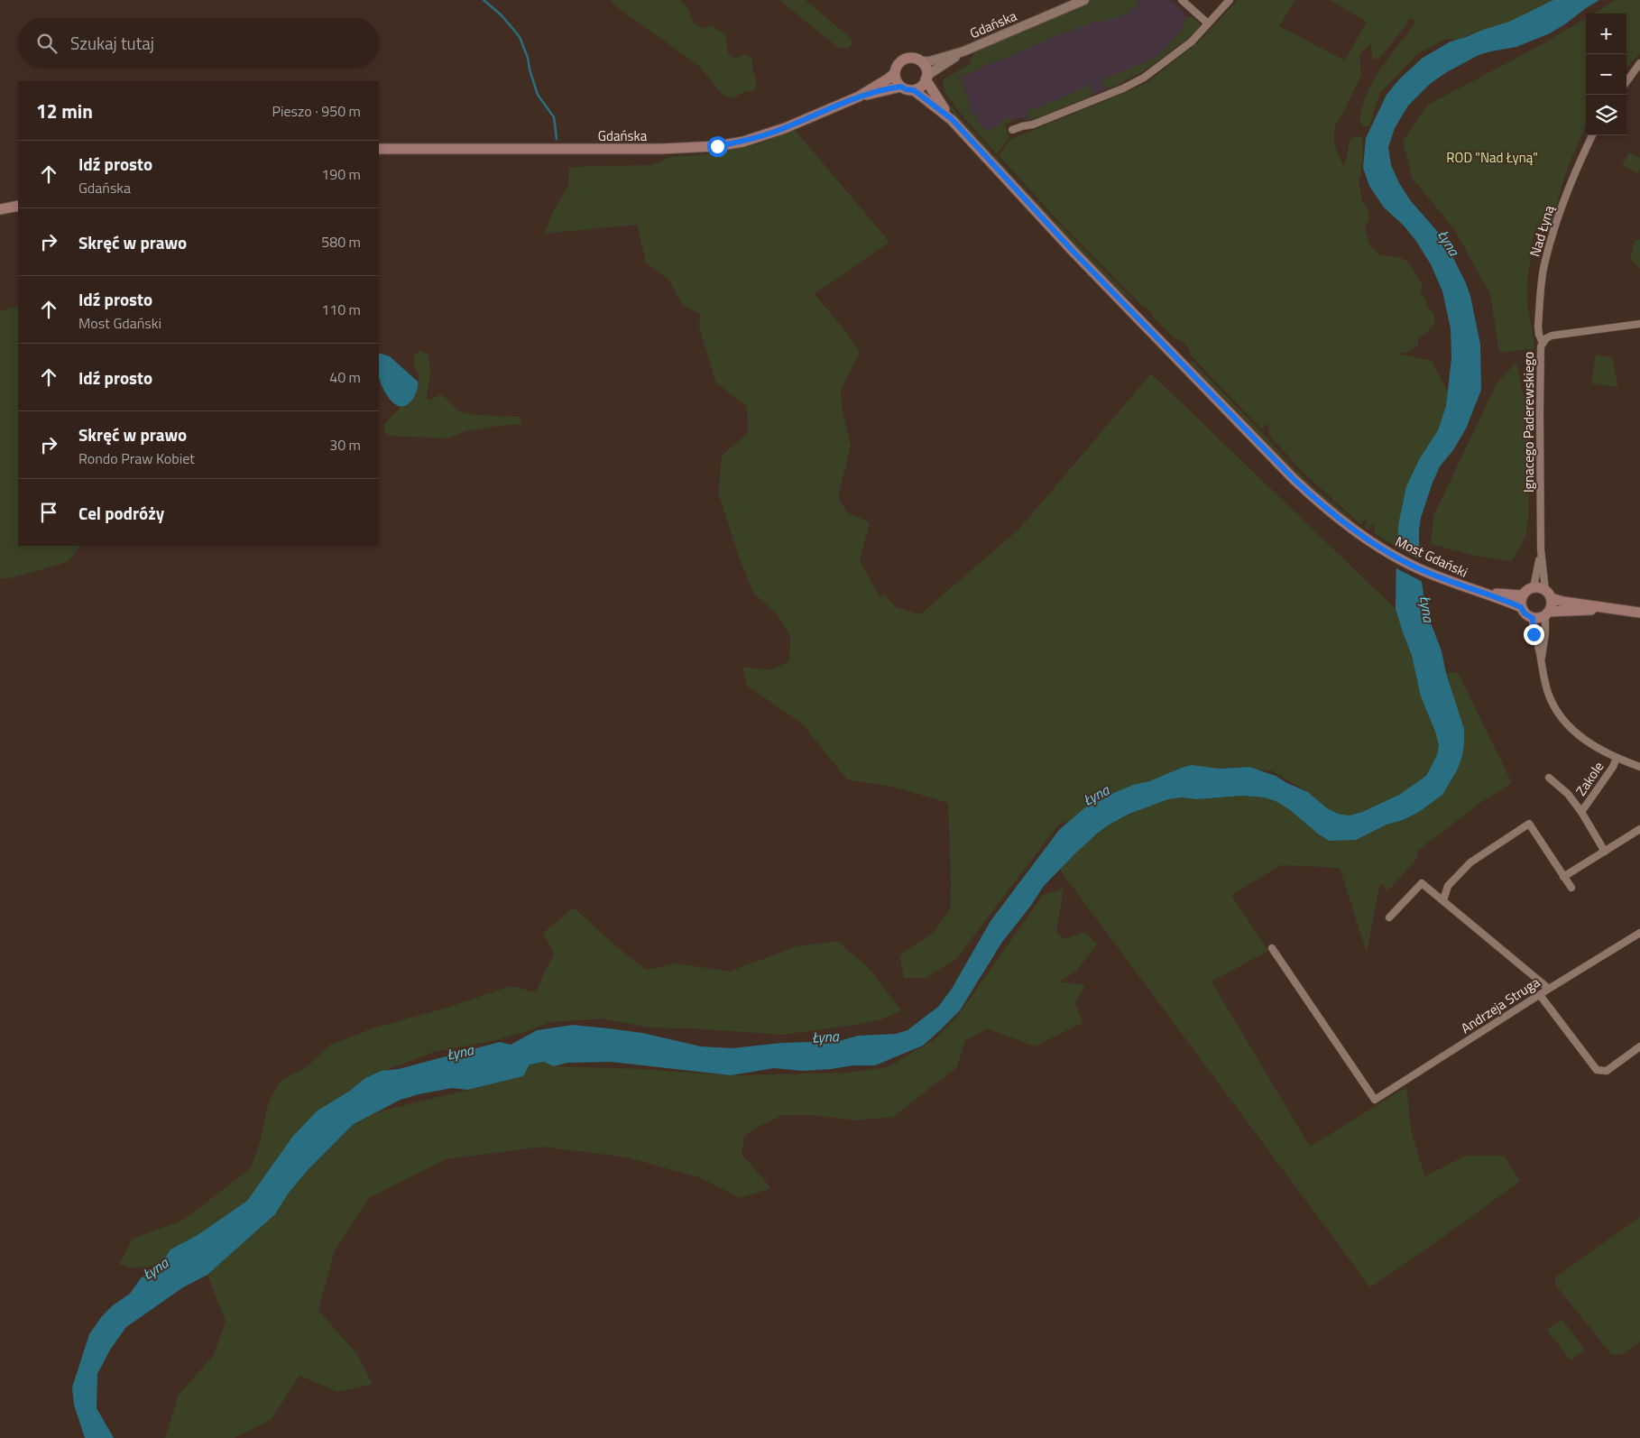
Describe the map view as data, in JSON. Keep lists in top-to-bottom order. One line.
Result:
{"streets":{"main road":["Gdańska","Most Gdański"],"street":["Nad Łyną","Ignacego Paderewskiego","Zakole","Andrzeja Struga"]},"crossings":[["Nad Łyną","Ignacego Paderewskiego"]],"water":["Łyna"],"parks":["ROD \"Nad Łyną\""],"page":{"map_buttons":["+","−"],"search":"Szukaj tutaj","heading":["12 min","Pieszo · 950 m"],"list":[["Idź prosto","Gdańska","190 m"],["Skręć w prawo","580 m"],["Idź prosto","Most Gdański","110 m"],["Idź prosto","40 m"],["Skręć w prawo","Rondo Praw Kobiet","30 m"],"Cel podróży"]}}
